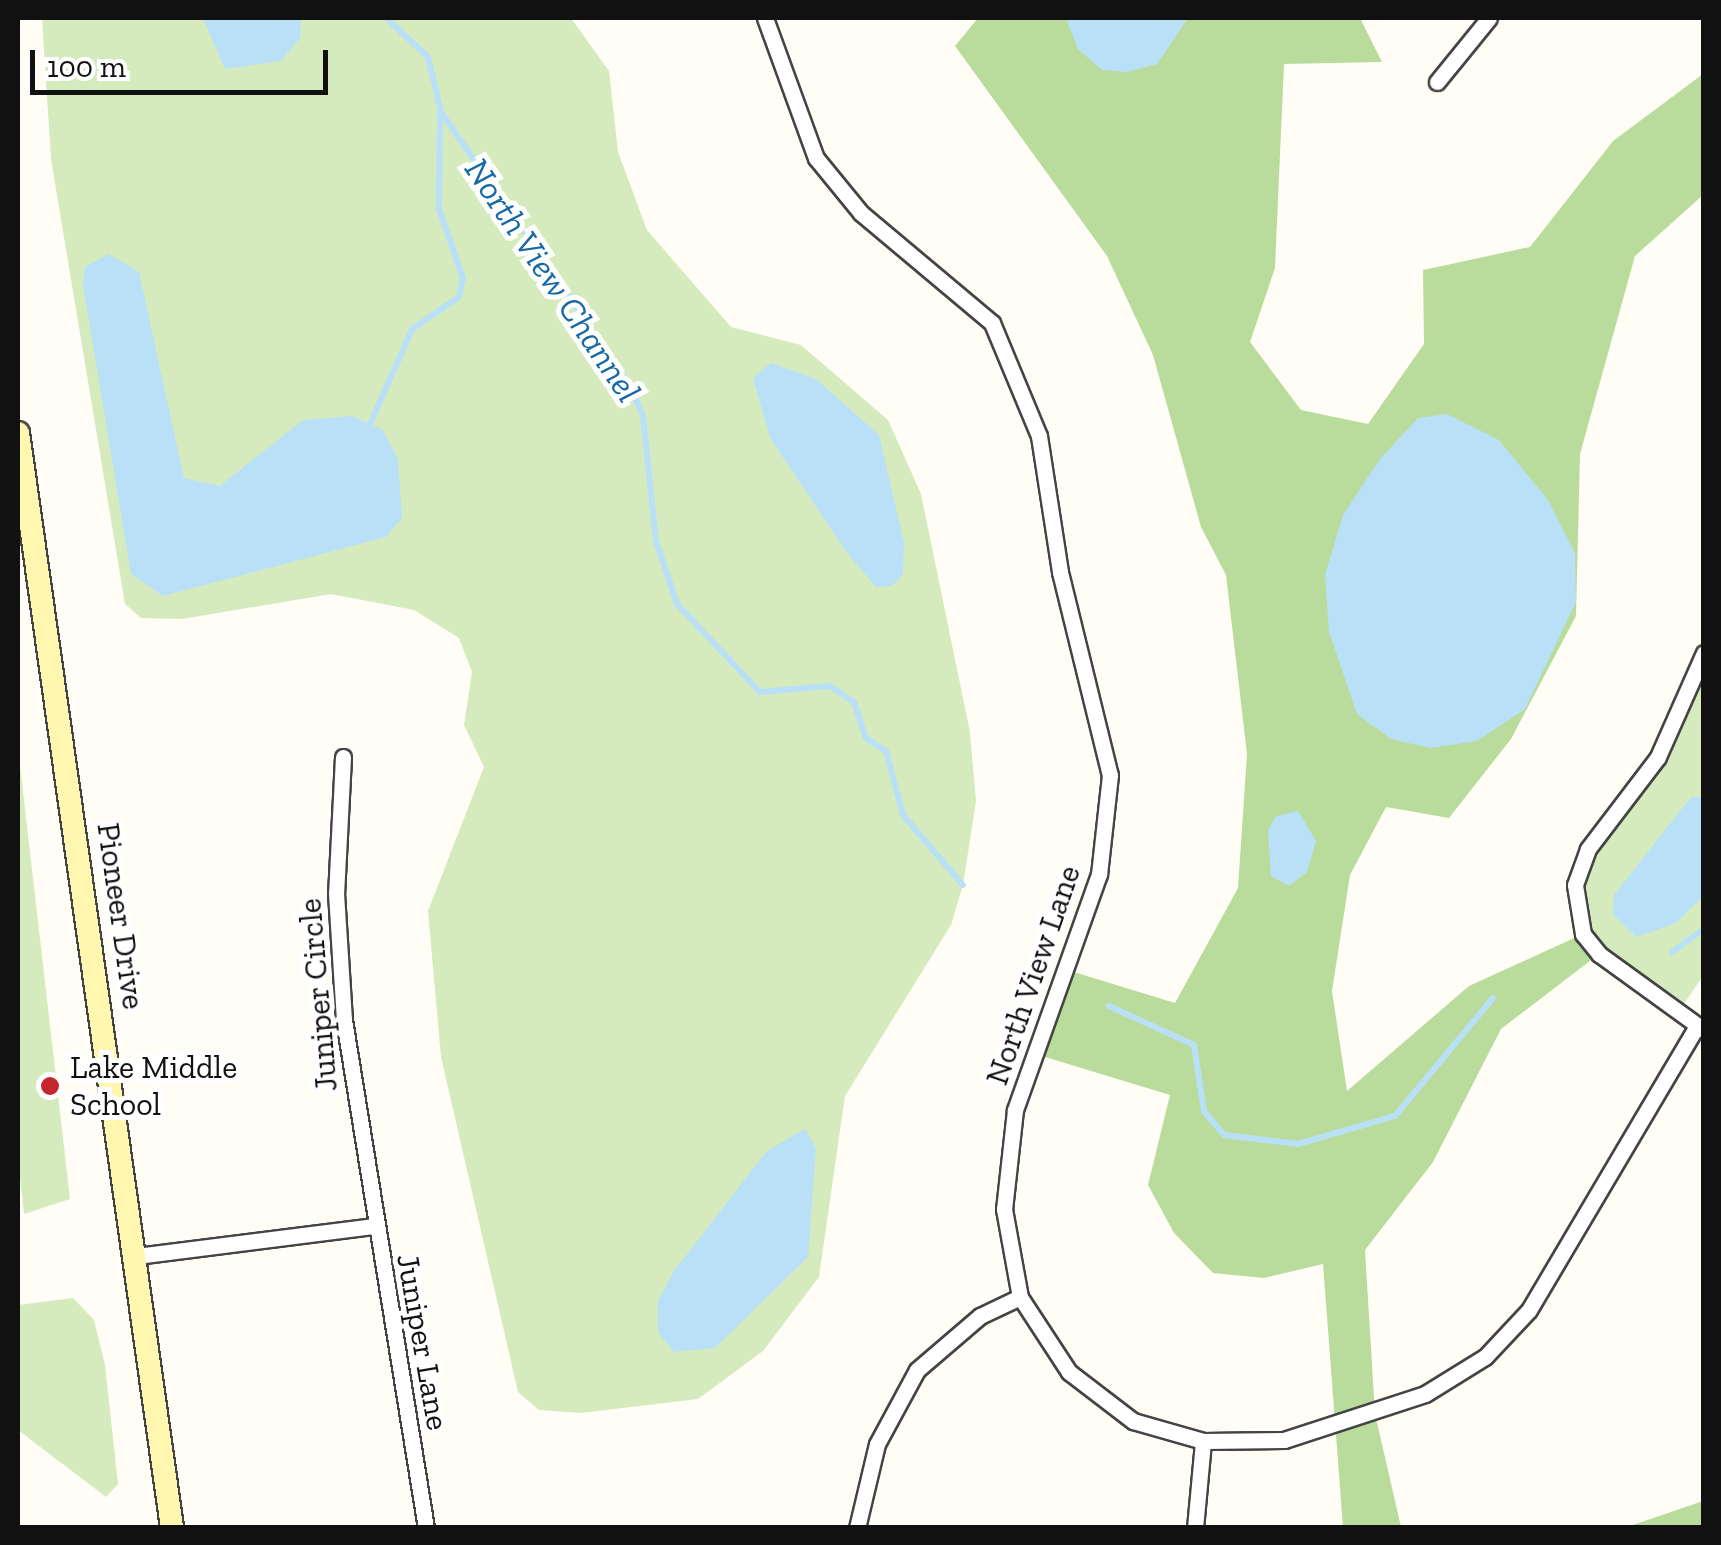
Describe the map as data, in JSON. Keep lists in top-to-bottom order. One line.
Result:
{"streets":{"street":["Pioneer Drive","North View Lane","Juniper Circle","Juniper Lane"]},"crossings":[["Pioneer Drive","Juniper Lane"],["Juniper Circle","Juniper Lane"]],"water":["North View Channel"],"places":["Lake Middle School"],"scale_bar":"100 m"}
